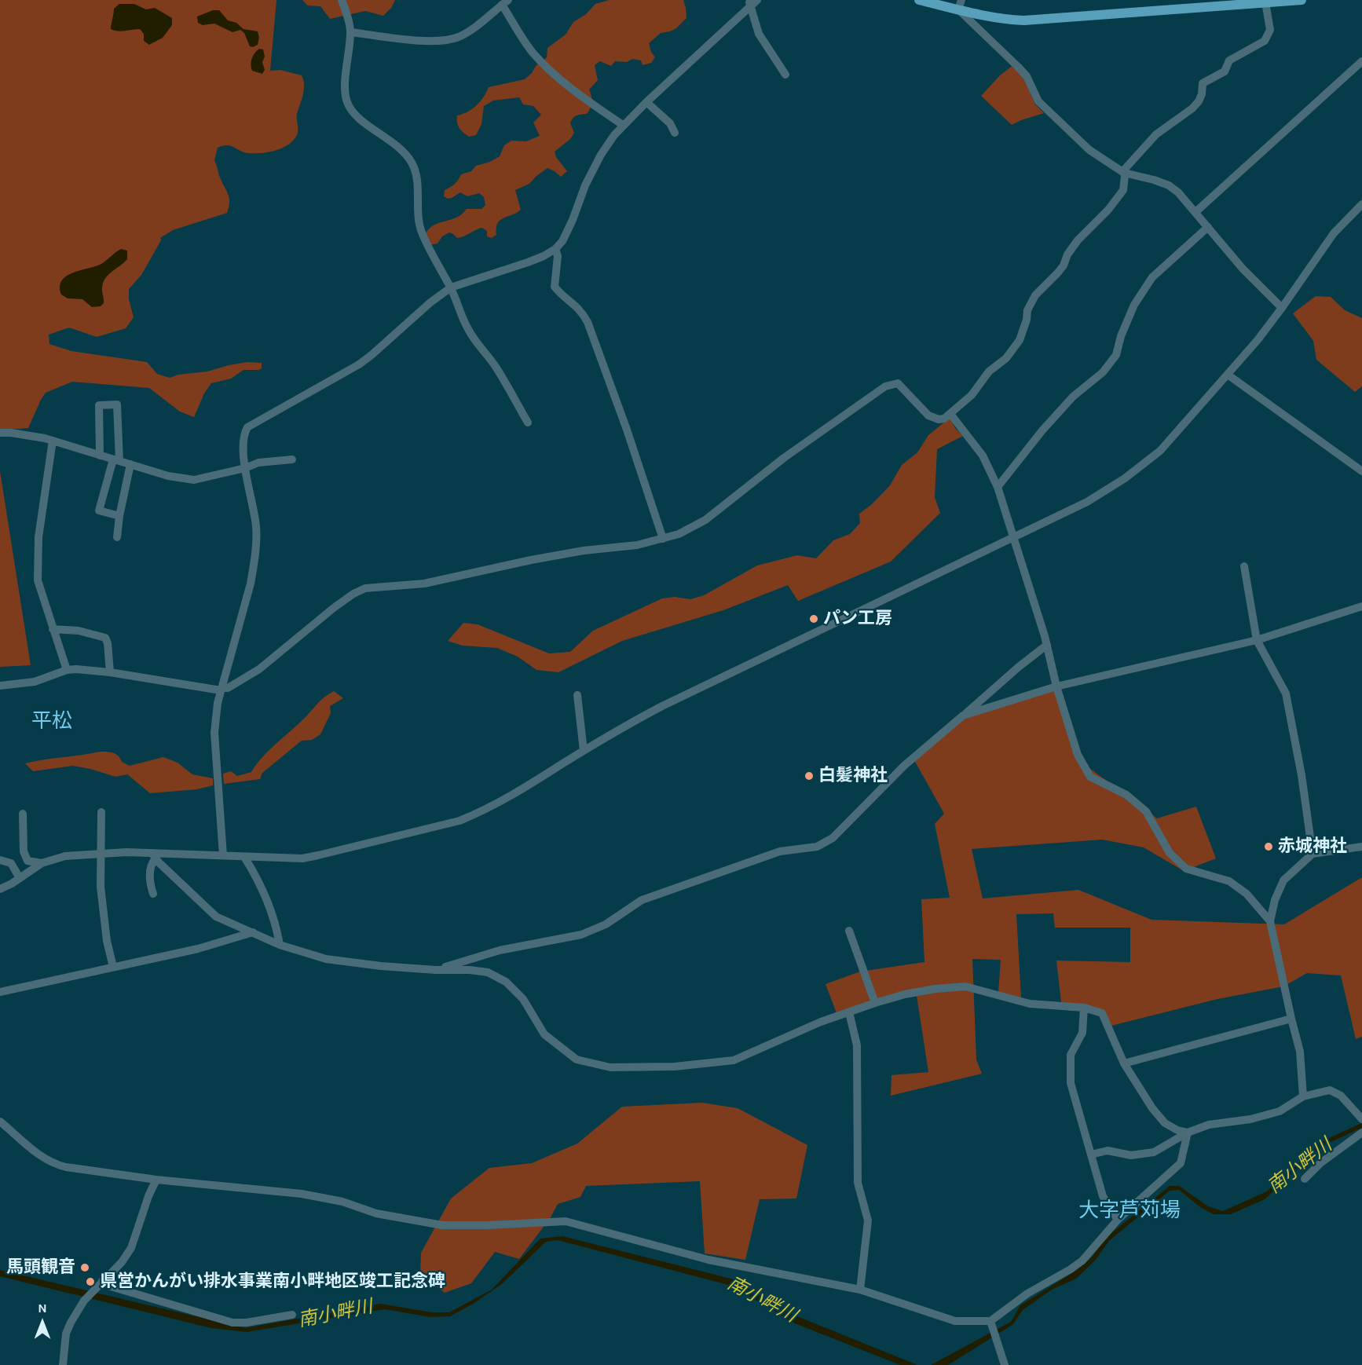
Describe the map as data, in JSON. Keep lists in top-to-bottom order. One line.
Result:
{"districts":["平松","大字芦苅場"],"water":["南小畔川"],"places":["パン工房","白髪神社","赤城神社","馬頭観音","県営かんがい排水事業南小畔地区竣工記念碑"],"north":"top"}
